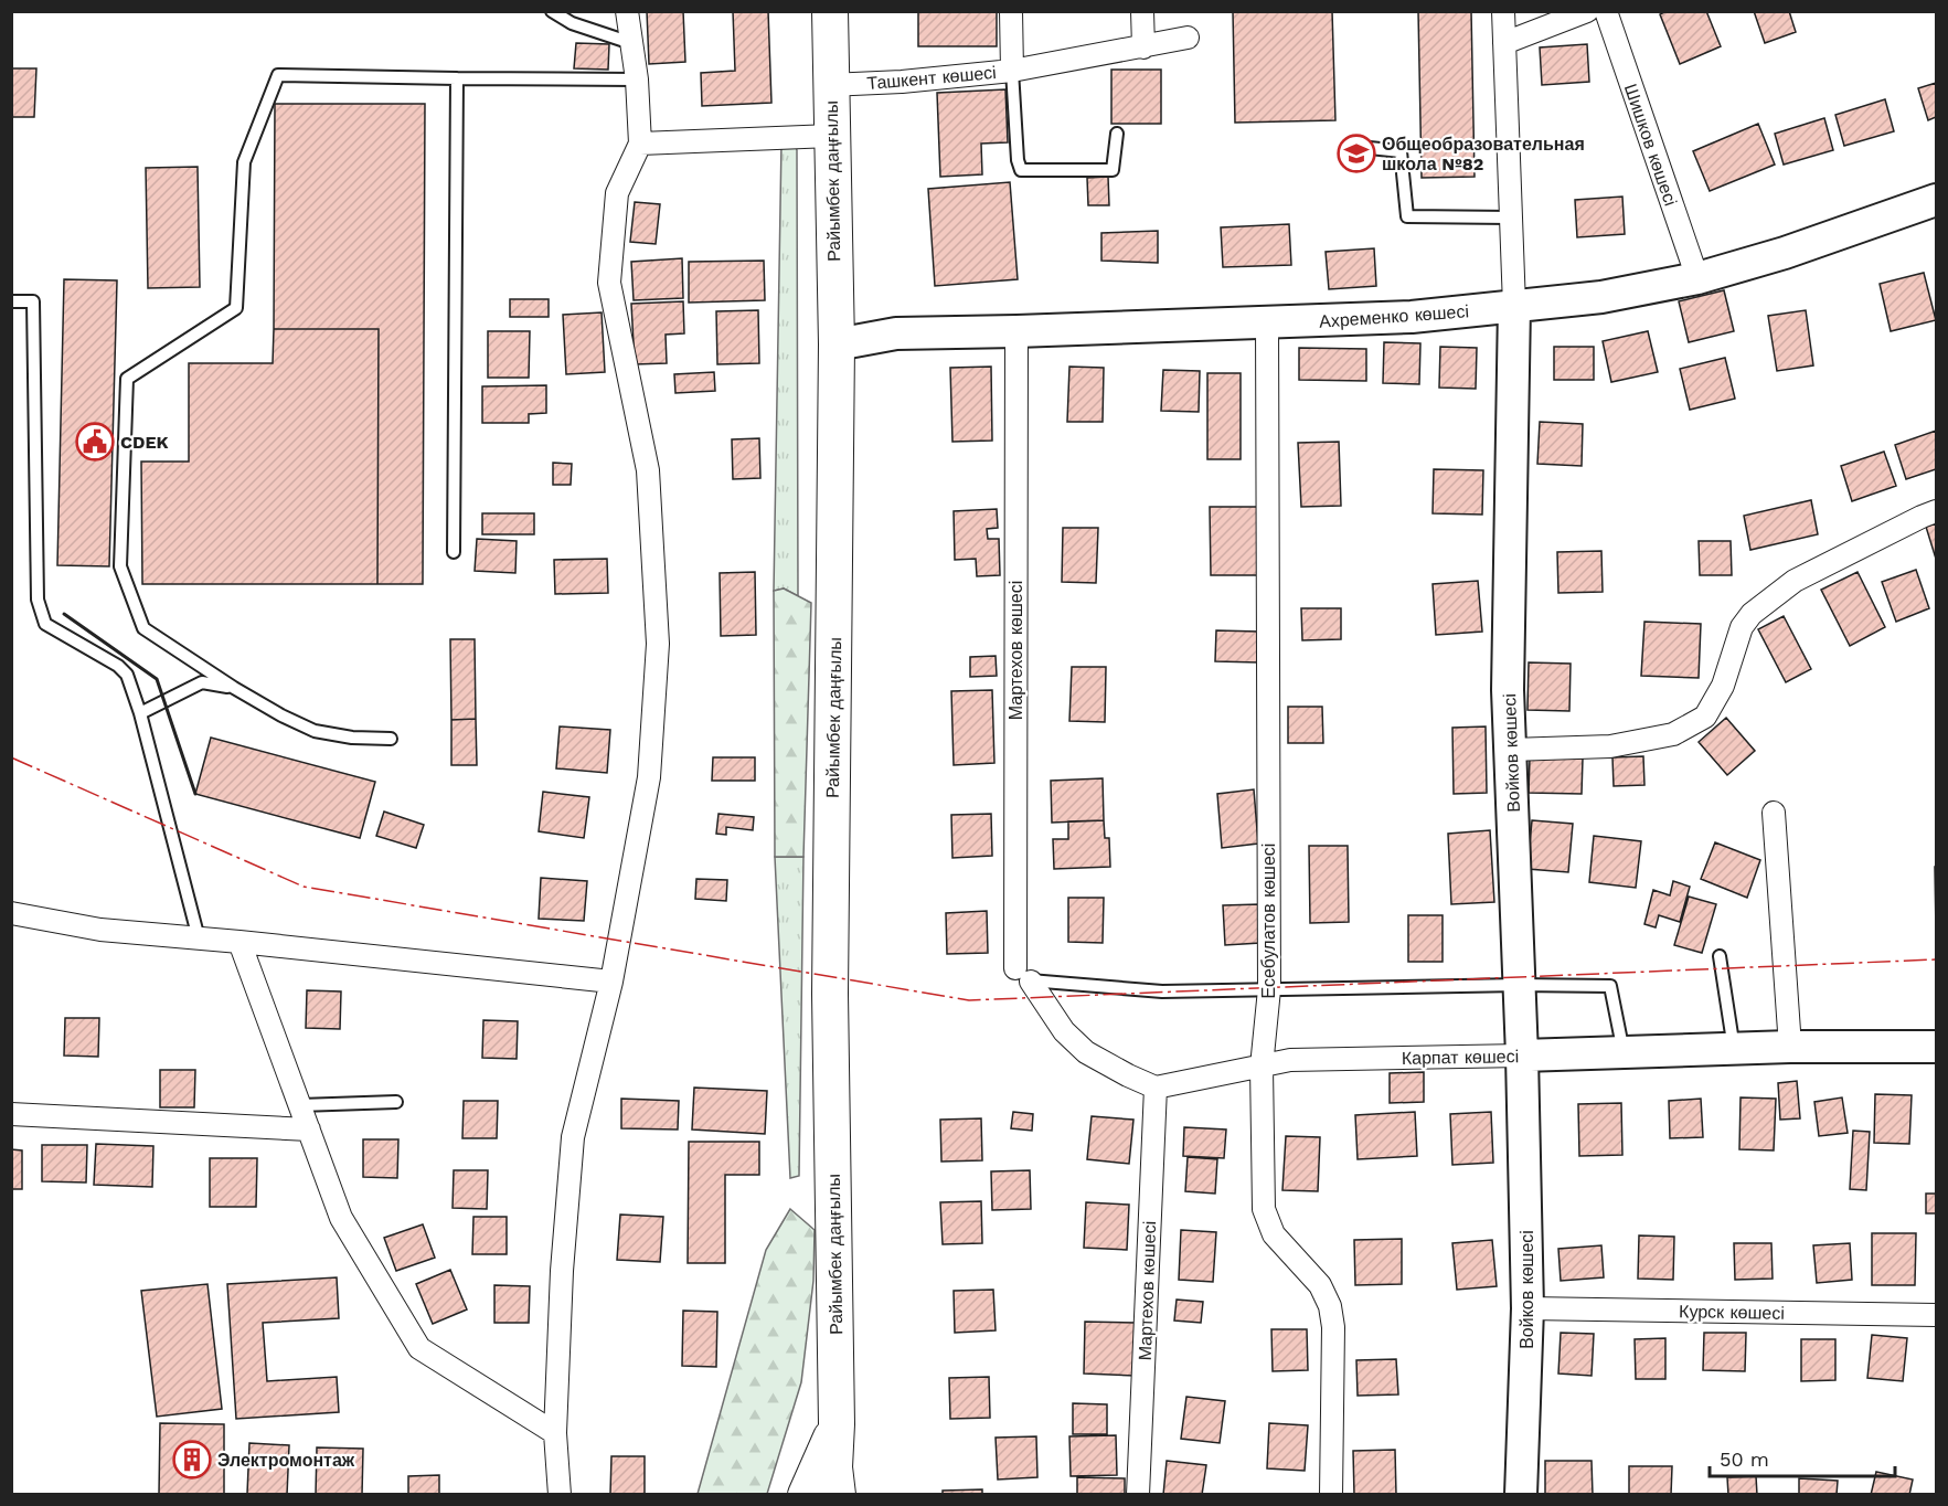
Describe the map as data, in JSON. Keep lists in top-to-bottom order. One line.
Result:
{"streets":{"main road":["Райымбек даңғылы"],"street":["Ташкент көшесі","Шишков көшесі","Ахременко көшесі","Мартехов көшесі","Войков көшесі","Есебулатов көшесі","Карпат көшесі","Курск көшесі"]},"crossings":[["Ташкент көшесі","Райымбек даңғылы"],["Шишков көшесі","Ахременко көшесі"],["Райымбек даңғылы","Ахременко көшесі"],["Ахременко көшесі","Мартехов көшесі"],["Ахременко көшесі","Войков көшесі"],["Ахременко көшесі","Есебулатов көшесі"],["Мартехов көшесі","Карпат көшесі"],["Войков көшесі","Карпат көшесі"],["Войков көшесі","Курск көшесі"],["Есебулатов көшесі","Карпат көшесі"]],"places":{"school or university":["Общеобразовательная школа №82"],"public building":["CDEK"],"building":["Электромонтаж"]},"scale_bar":"50 m"}
